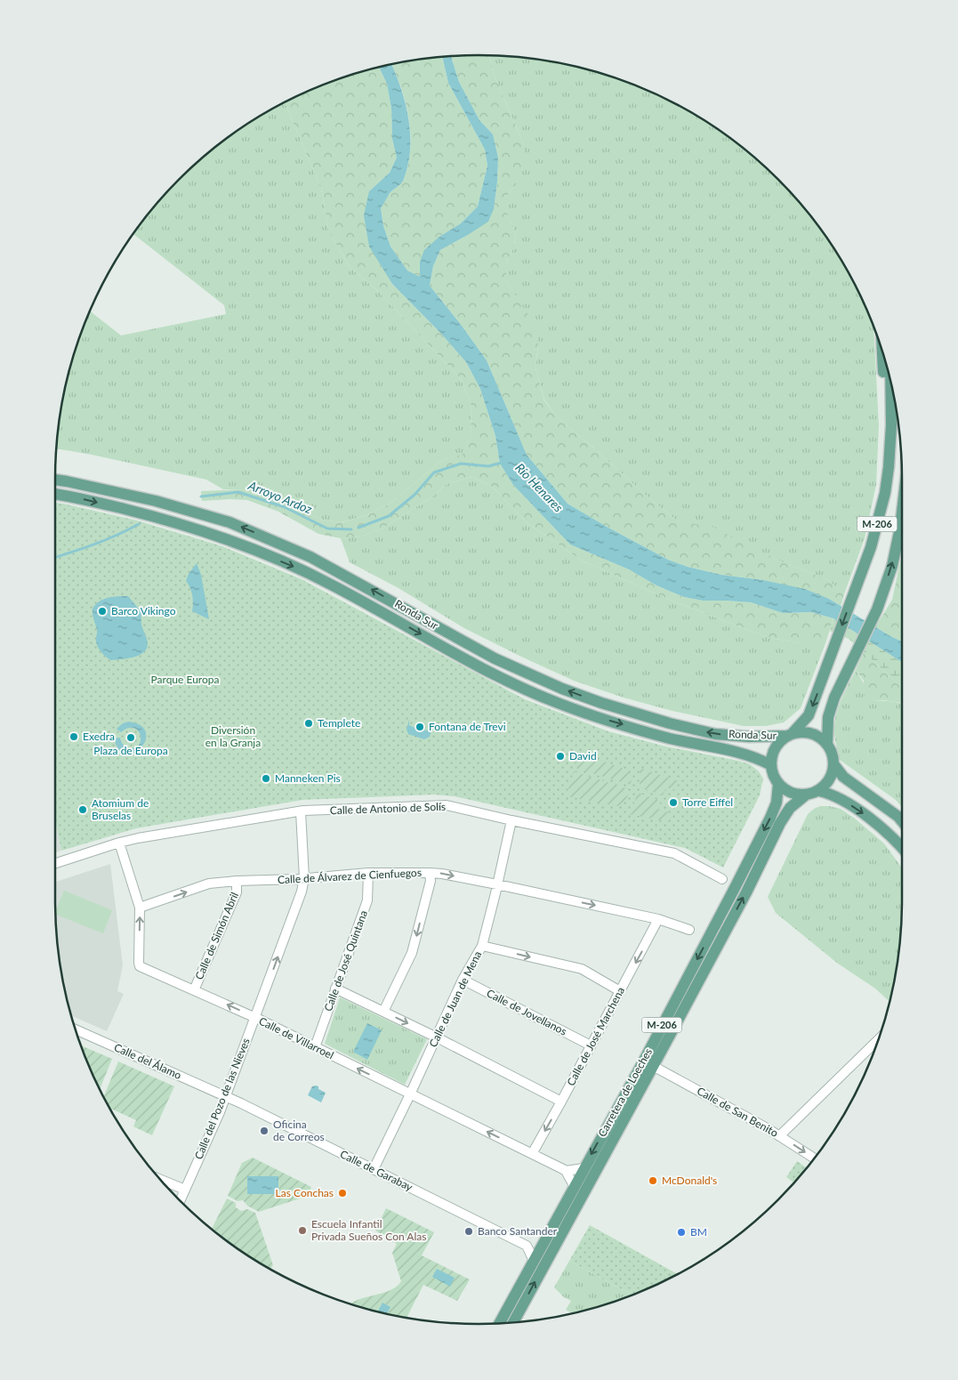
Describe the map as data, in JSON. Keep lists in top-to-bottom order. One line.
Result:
{"streets":{"main road":["M-206","Ronda Sur","Carretera de Loeches"],"street":["Calle de Antonio de Solís","Calle de Álvarez de Cienfuegos","Calle de Simón Abril","Calle de José Quintana","Calle de Juan de Mena","Calle de Jovellanos","Calle de José Marchena","Calle de Villarroel","Calle del Álamo","Calle del Pozo de las Nieves","Calle de San Benito","Calle de Garabay"]},"crossings":[["M-206","Ronda Sur"],["M-206","Carretera de Loeches"],["Ronda Sur","Carretera de Loeches"],["Calle de Antonio de Solís","Calle de Juan de Mena"],["Calle de Antonio de Solís","Calle de Villarroel"],["Calle de Antonio de Solís","Calle del Pozo de las Nieves"],["Calle de Álvarez de Cienfuegos","Calle de Simón Abril"],["Calle de Álvarez de Cienfuegos","Calle de José Quintana"],["Calle de Álvarez de Cienfuegos","Calle de Juan de Mena"],["Calle de Álvarez de Cienfuegos","Calle de José Marchena"],["Calle de Álvarez de Cienfuegos","Calle de Villarroel"],["Calle de Álvarez de Cienfuegos","Calle del Pozo de las Nieves"],["Calle de Simón Abril","Calle de Villarroel"],["Calle de José Quintana","Calle de Villarroel"],["Calle de Juan de Mena","Calle de Jovellanos"],["Calle de Juan de Mena","Calle de Villarroel"],["Calle de Juan de Mena","Calle de Garabay"],["Calle de Jovellanos","Calle de José Marchena"],["Calle de José Marchena","Calle de Villarroel"],["Calle de Villarroel","Calle del Pozo de las Nieves"],["Calle del Álamo","Calle del Pozo de las Nieves"],["Calle del Álamo","Calle de Garabay"],["Carretera de Loeches","Calle de San Benito"],["Calle del Pozo de las Nieves","Calle de Garabay"]],"one_way":["Calle de José Marchena","Calle del Pozo de las Nieves"],"water":["Río Henares","Arroyo Ardoz"],"parks":["Parque Europa","Diversión en la Granja"],"places":["Barco Vikingo","Templete","Fontana de Trevi","Exedra","Plaza de Europa","David","Manneken Pis","Torre Eiffel","Atomium de Bruselas","Oficina de Correos","McDonald's","Las Conchas","Escuela Infantil Privada Sueños Con Alas","Banco Santander","BM"]}
